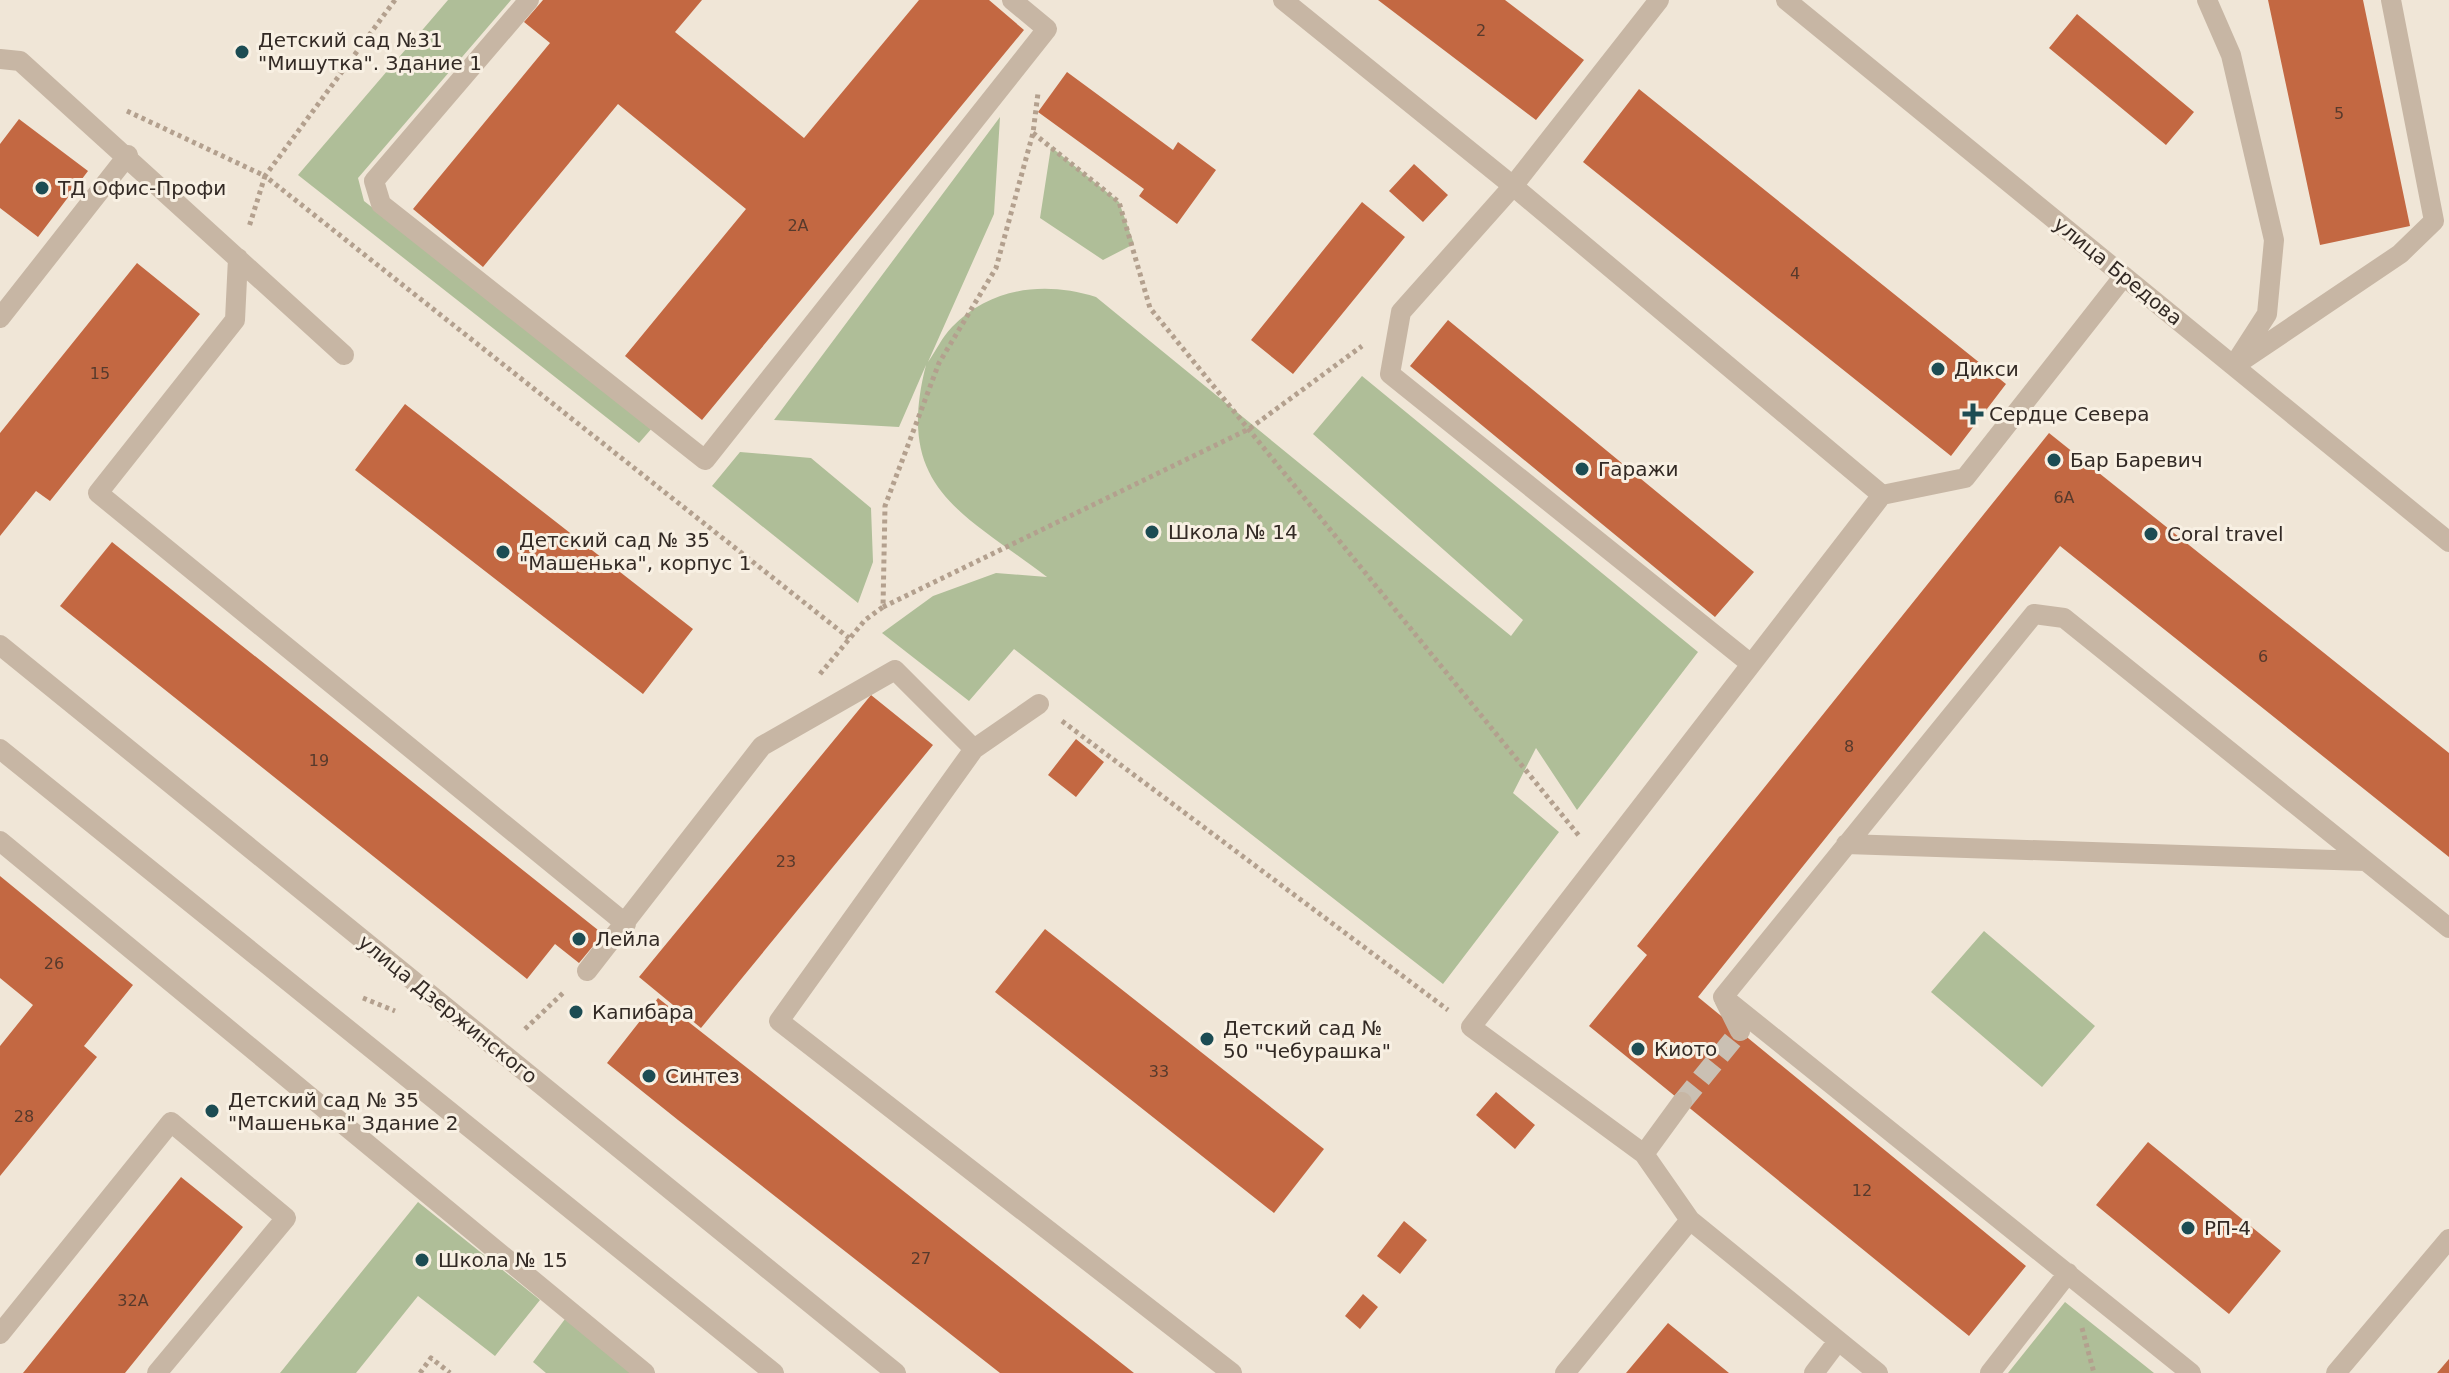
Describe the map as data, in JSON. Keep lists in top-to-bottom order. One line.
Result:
{"streets":{"street":["улица Бредова","улица Дзержинского"]},"places":{"other":["Детский сад №31 \"Мишутка\". Здание 1","ТД Офис-Профи","Дикси","Бар Баревич","Гаражи","Школа № 14","Coral travel","Детский сад № 35 \"Машенька\", корпус 1","Лейла","Капибара","Детский сад № 50 \"Чебурашка\"","Киото","Синтез","Детский сад № 35 \"Машенька\" Здание 2","РП-4","Школа № 15"],"health":["Сердце Севера"]},"house_numbers":["2","5","2А","4","15","6А","6","8","19","23","26","33","28","12","27","32А"]}
